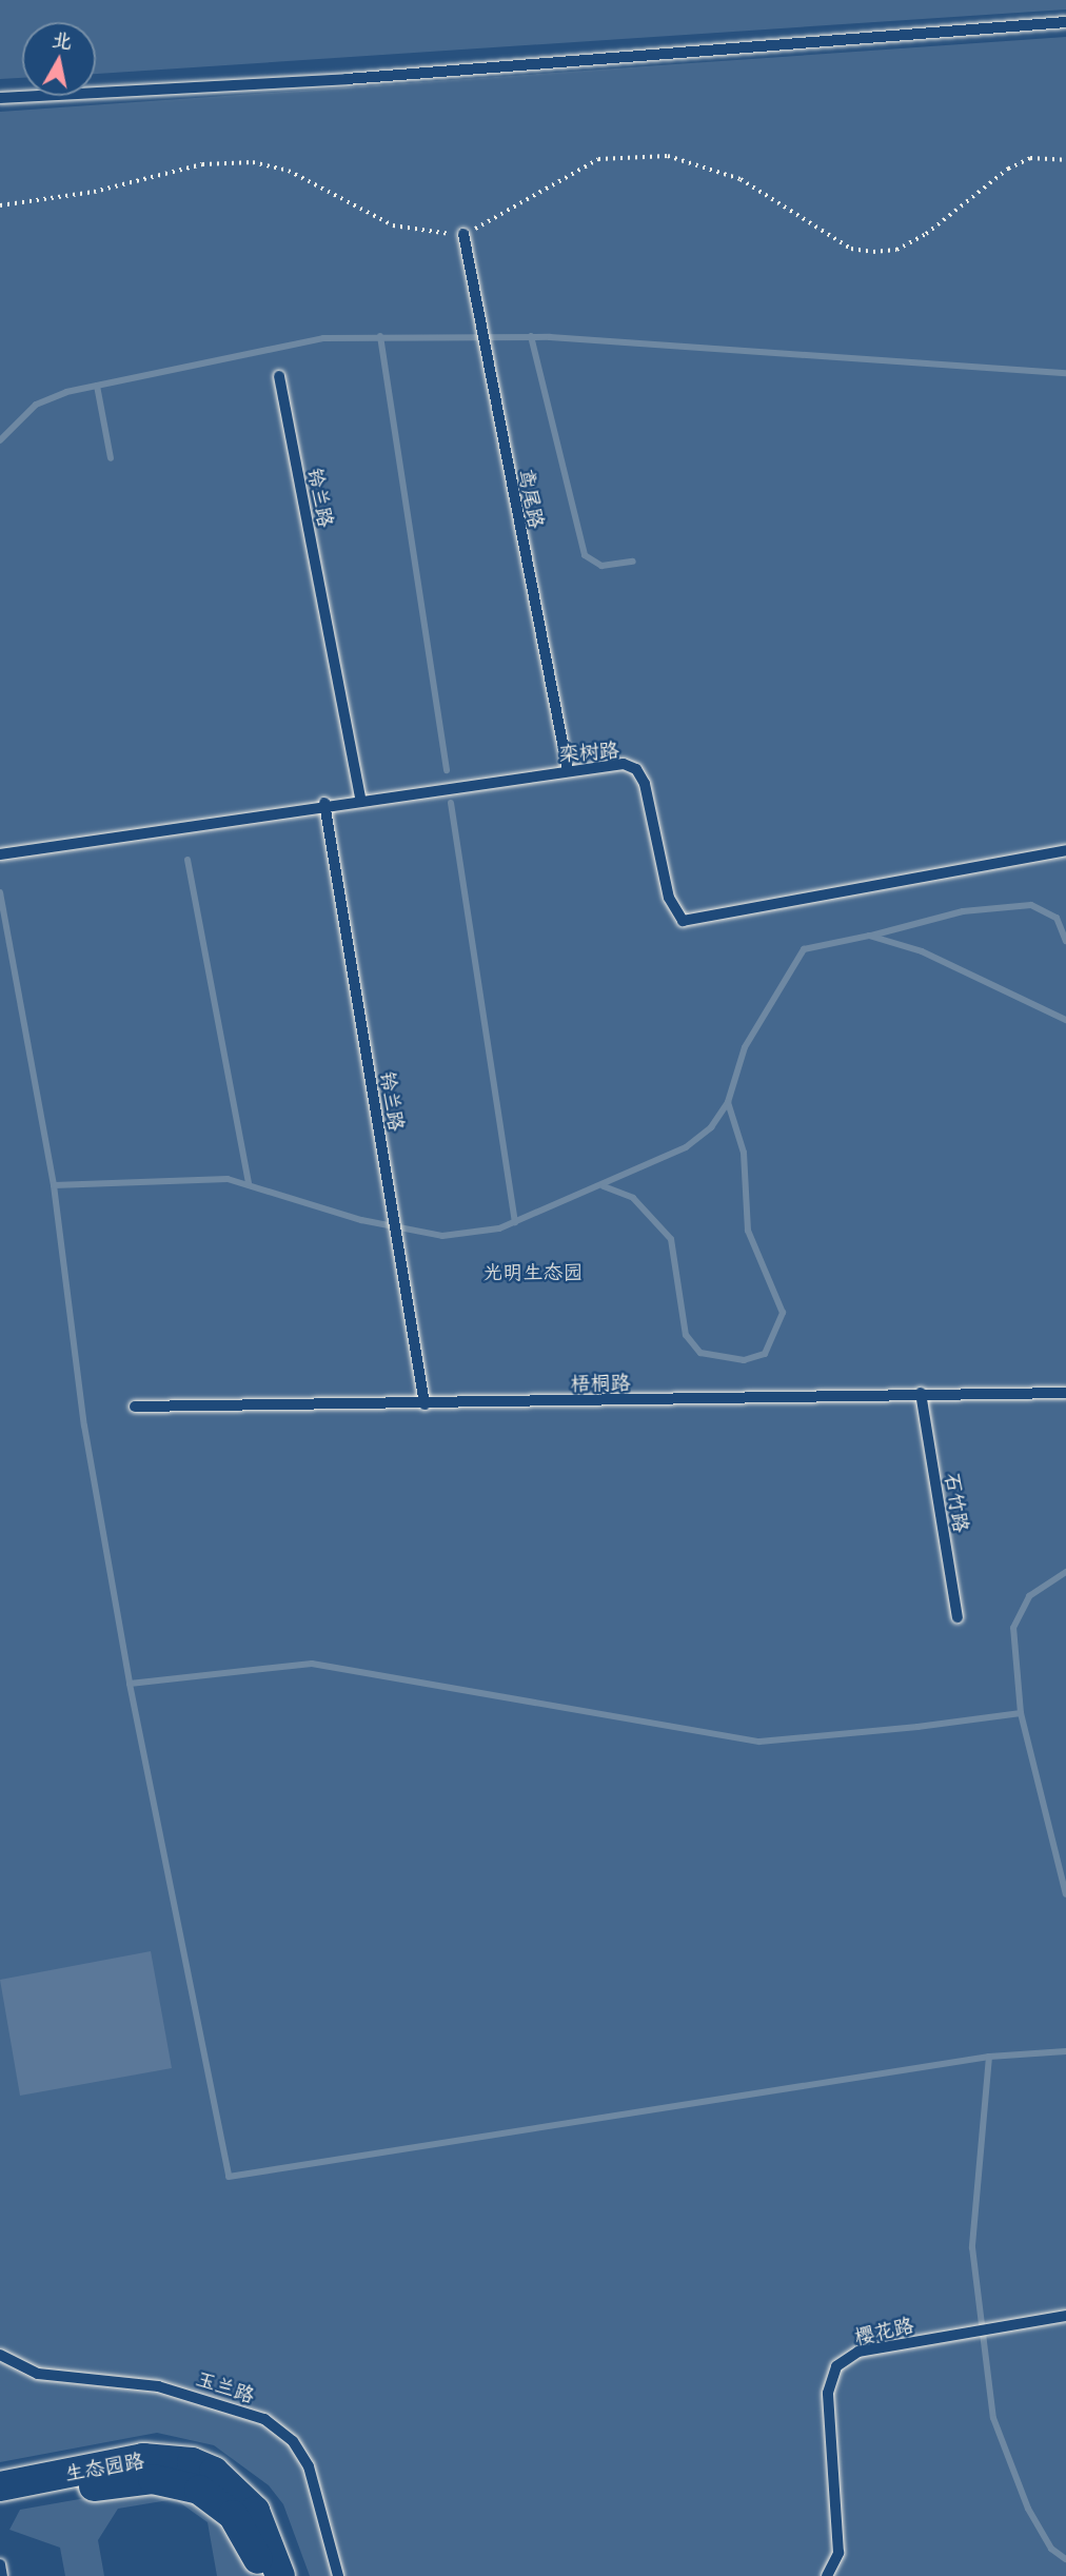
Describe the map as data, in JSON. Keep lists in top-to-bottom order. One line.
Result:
{"streets":{"street":["生态园路"],"lane":["铃兰路","鸢尾路","栾树路","梧桐路","石竹路","樱花路","玉兰路"]},"crossings":[["铃兰路","栾树路"],["铃兰路","梧桐路"],["鸢尾路","栾树路"],["梧桐路","石竹路"]],"parks":["光明生态园"],"north":"top"}
